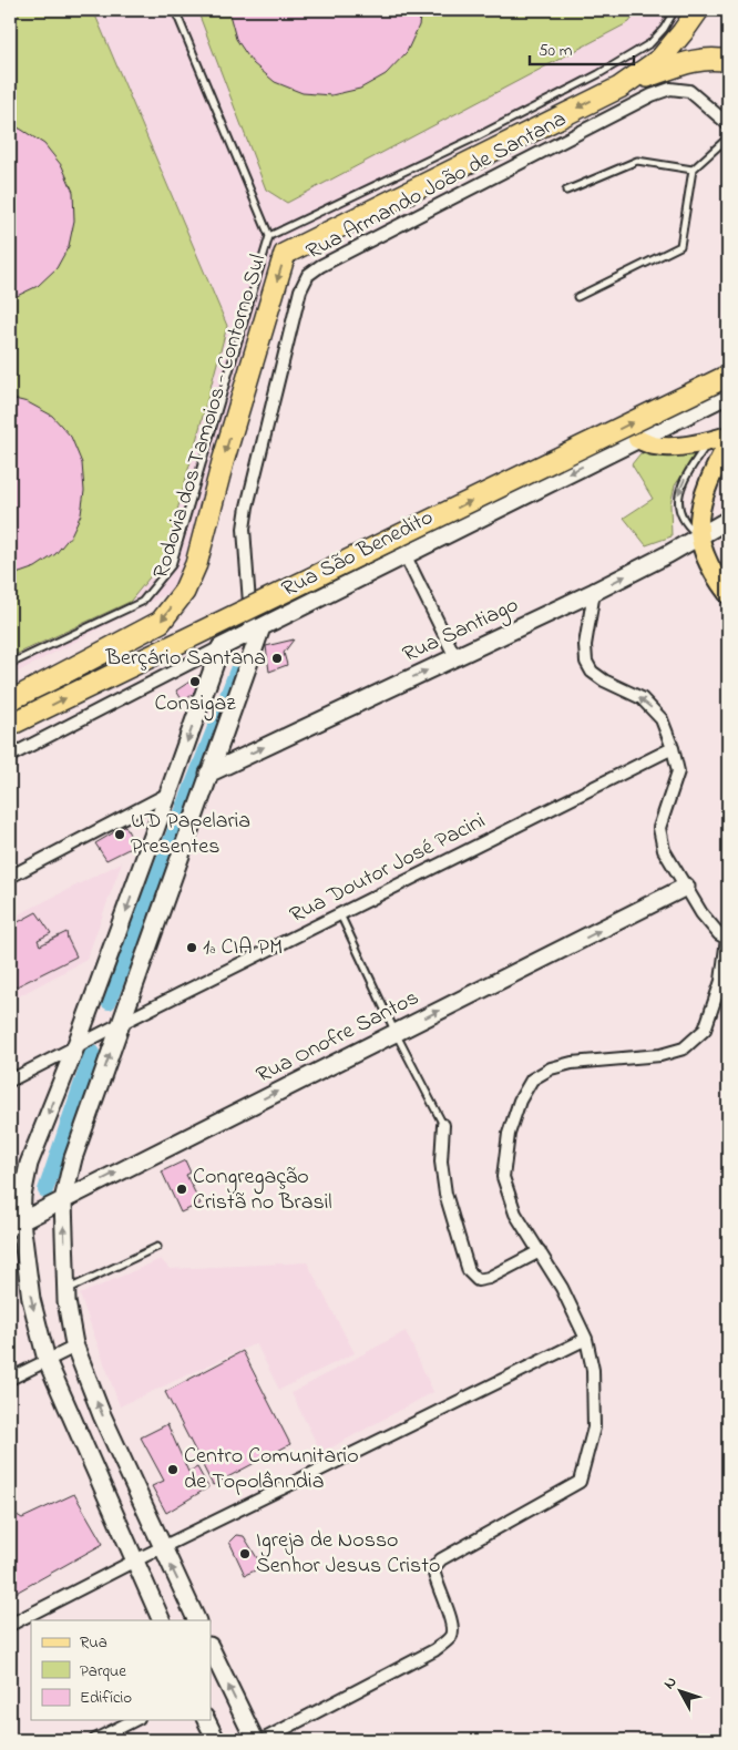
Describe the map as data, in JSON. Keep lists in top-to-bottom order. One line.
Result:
{"streets":{"highway":["Rodovia dos Tamoios - Contorno Sul"],"street":["Rua Armando João de Santana","Rua São Benedito","Rua Santiago","Rua Doutor José Pacini","Rua Onofre Santos"]},"crossings":[["Rua Armando João de Santana","Rua São Benedito"]],"one_way":["Rua Santiago","Rua Onofre Santos"],"places":["Berçário Santana","Consigaz","UD Papelaria Presentes","1ª CIA PM","Congregação Cristã no Brasil","Centro Comunitario de Topolânndia","Igreja de Nosso Senhor Jesus Cristo"],"legend":["Rua","Parque","Edifício"],"scale_bar":"50 m","north":"top left"}
